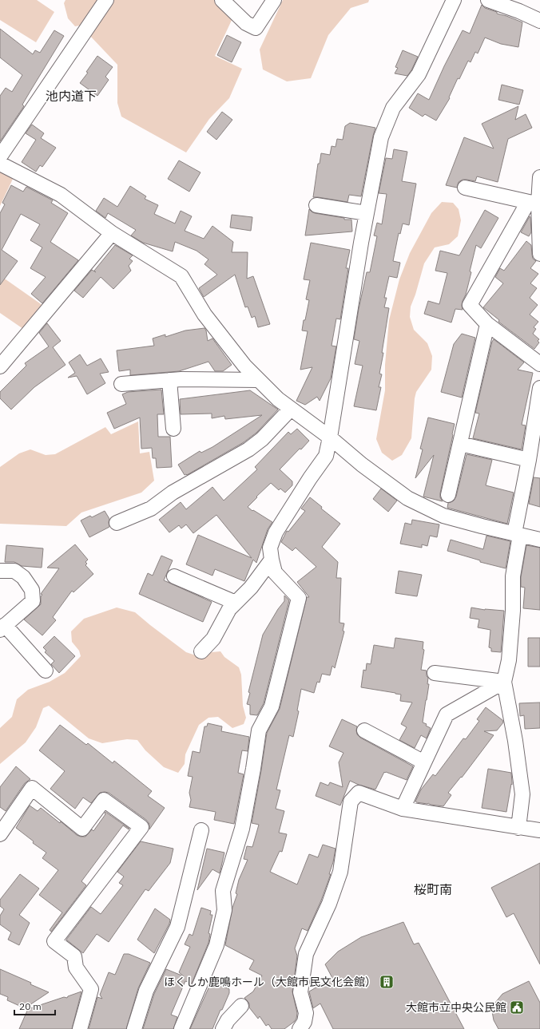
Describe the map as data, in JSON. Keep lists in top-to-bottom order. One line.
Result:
{"districts":["池内道下","桜町南"],"places":{"building":["ほくしか鹿鳴ホール（大館市民文化会館）"],"public building":["大館市立中央公民館"]},"scale_bar":"20 m"}
